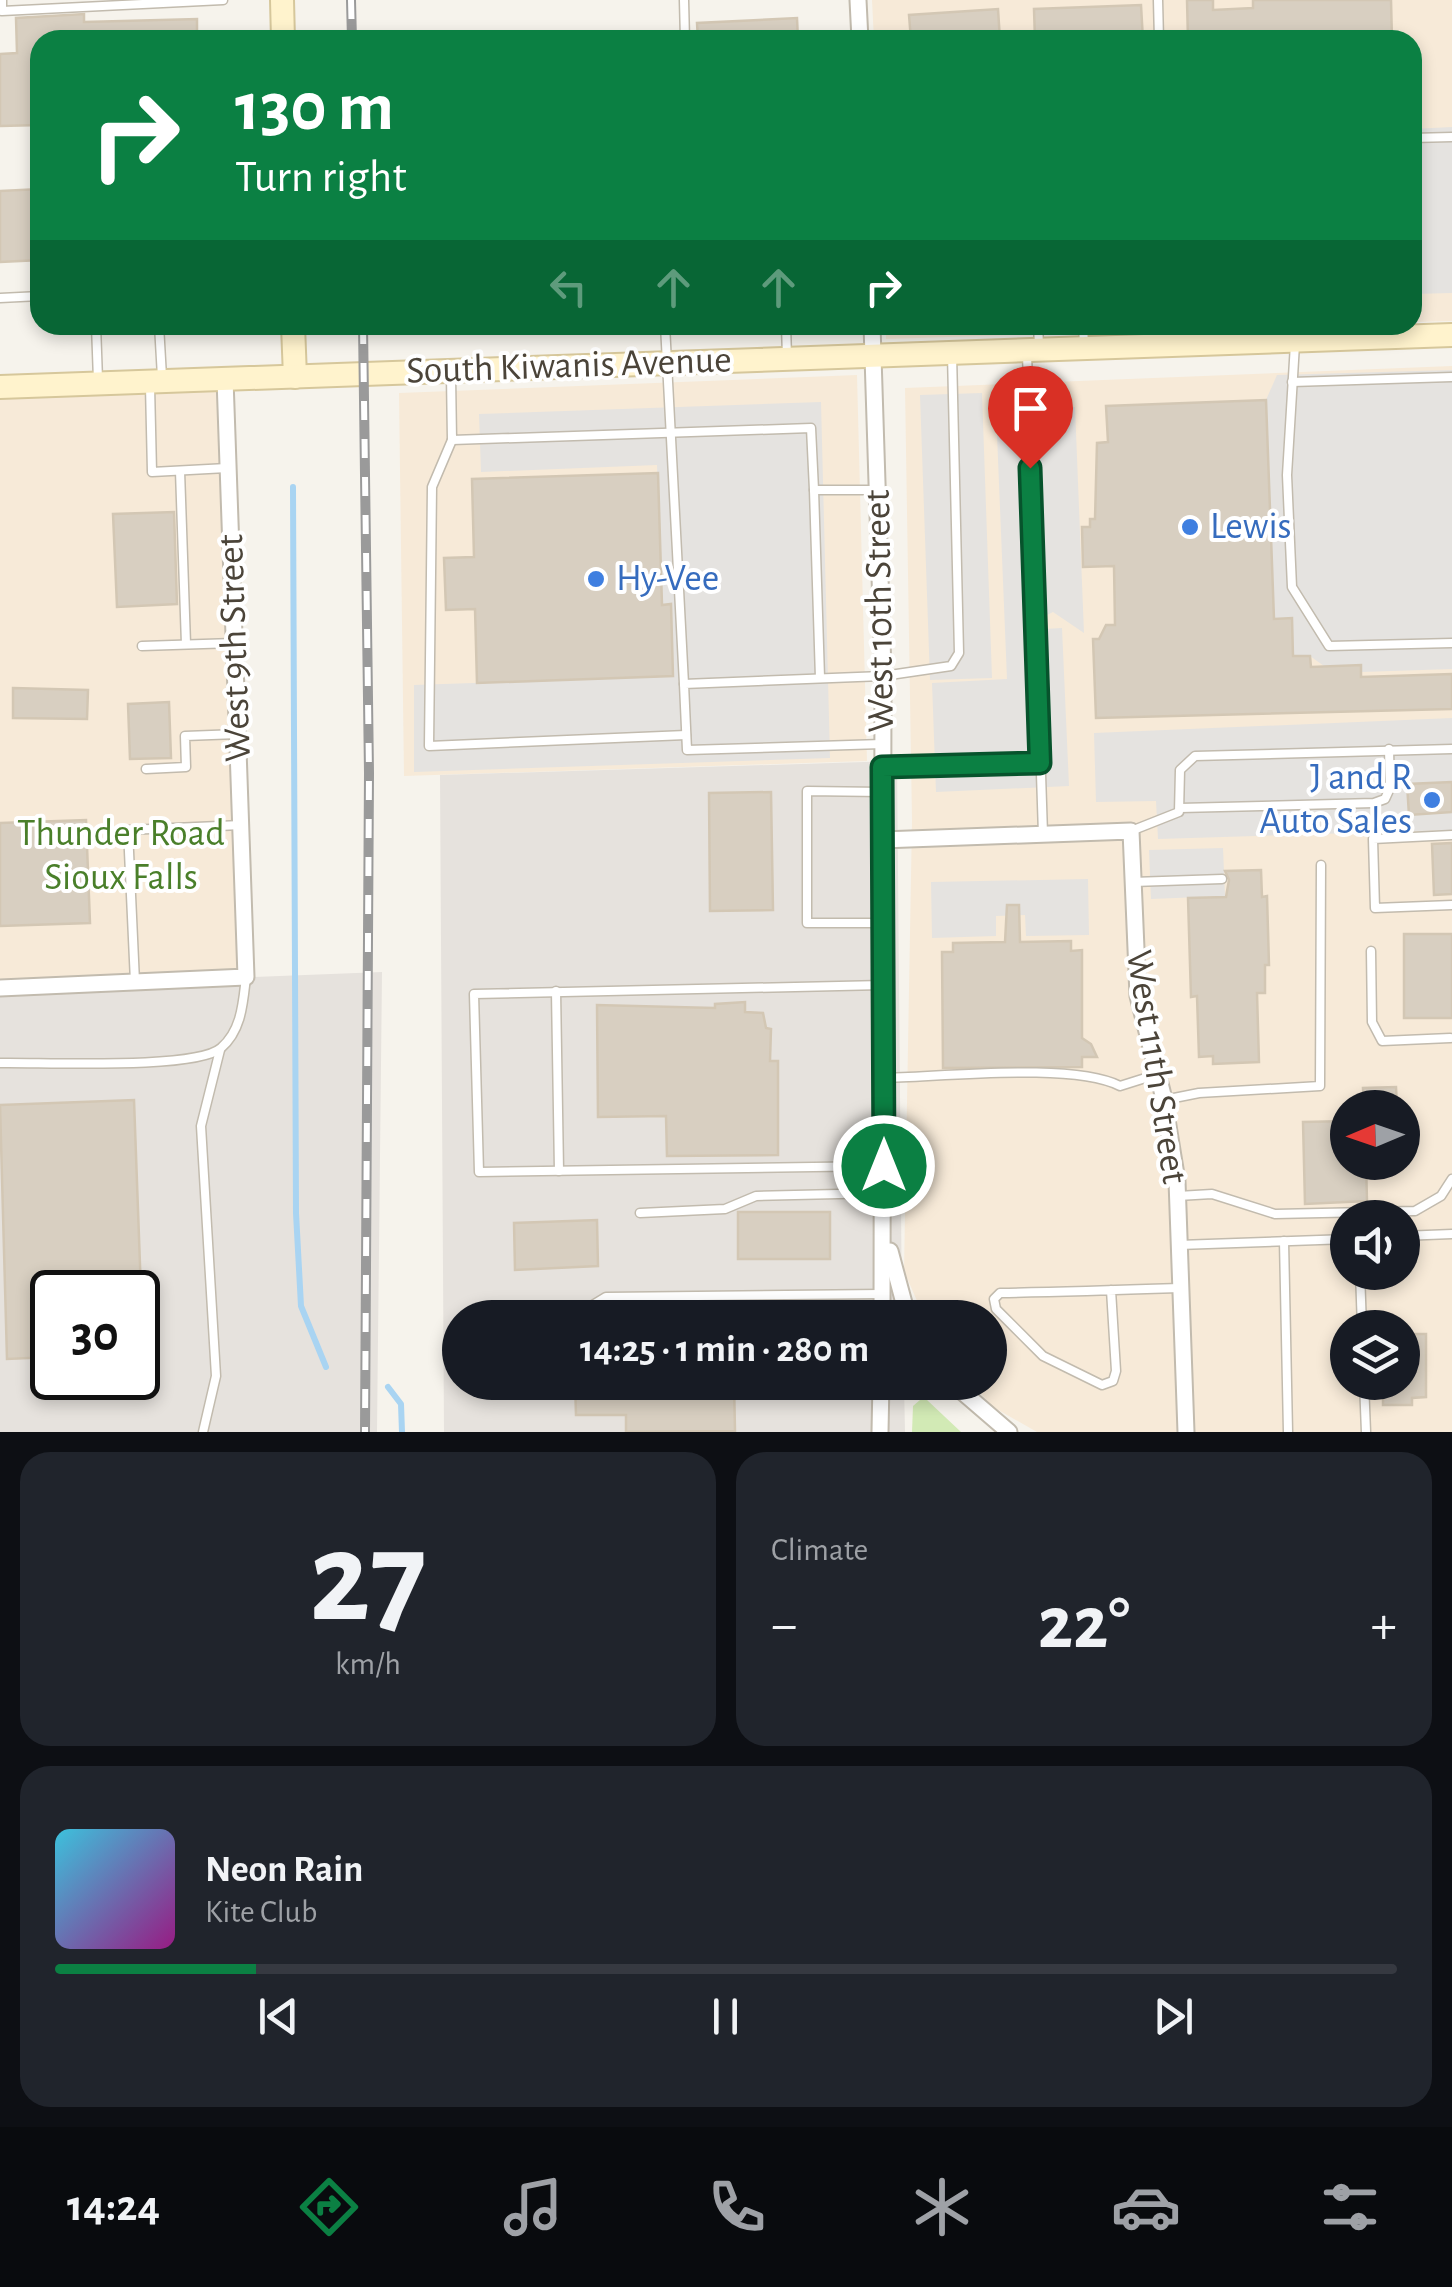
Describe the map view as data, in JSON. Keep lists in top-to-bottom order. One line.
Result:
{"streets":{"main road":["South Kiwanis Avenue"],"street":["West 10th Street","West 9th Street","West 11th Street"]},"crossings":[["South Kiwanis Avenue","West 10th Street"],["South Kiwanis Avenue","West 9th Street"]],"parks":["Thunder Road Sioux Falls"],"places":["Lewis","Hy-Vee","J and R Auto Sales"],"north":"left","page":{"turn":["130 m","Turn right"],"limit":"30","trip":"14:25 · 1 min · 280 m","tile":[["27","km/h"],"Climate"],"heat":["−","22°","+"],"song":["Neon Rain","Kite Club"],"tabs":"14:24"}}
